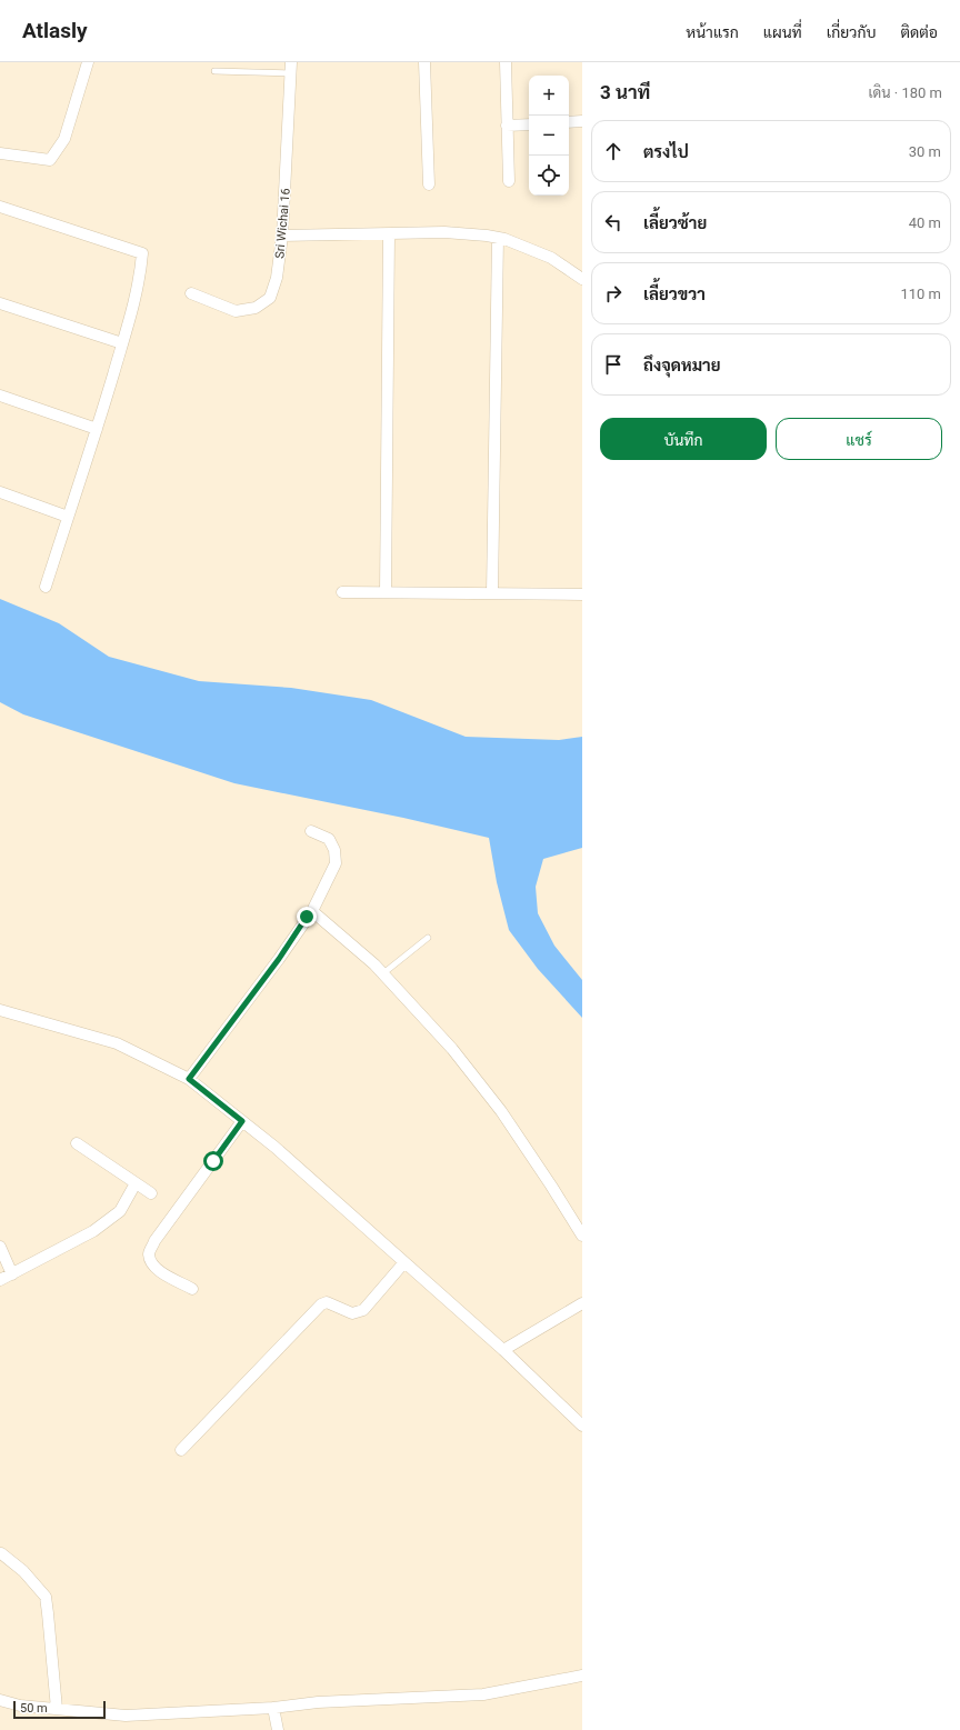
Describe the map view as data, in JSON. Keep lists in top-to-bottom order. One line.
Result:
{"streets":{"street":["Sri Wichai 16"]},"scale_bar":"50 m","page":{"header":"Atlasly","nav":["หน้าแรก","แผนที่","เกี่ยวกับ","ติดต่อ"],"heading":["3 นาที","เดิน · 180 m"],"map_buttons":["+","−"],"list":[["ตรงไป","30 m"],["เลี้ยวซ้าย","40 m"],["เลี้ยวขวา","110 m"],"ถึงจุดหมาย"],"buttons":["บันทึก","แชร์"],"scale":"50 m"}}
